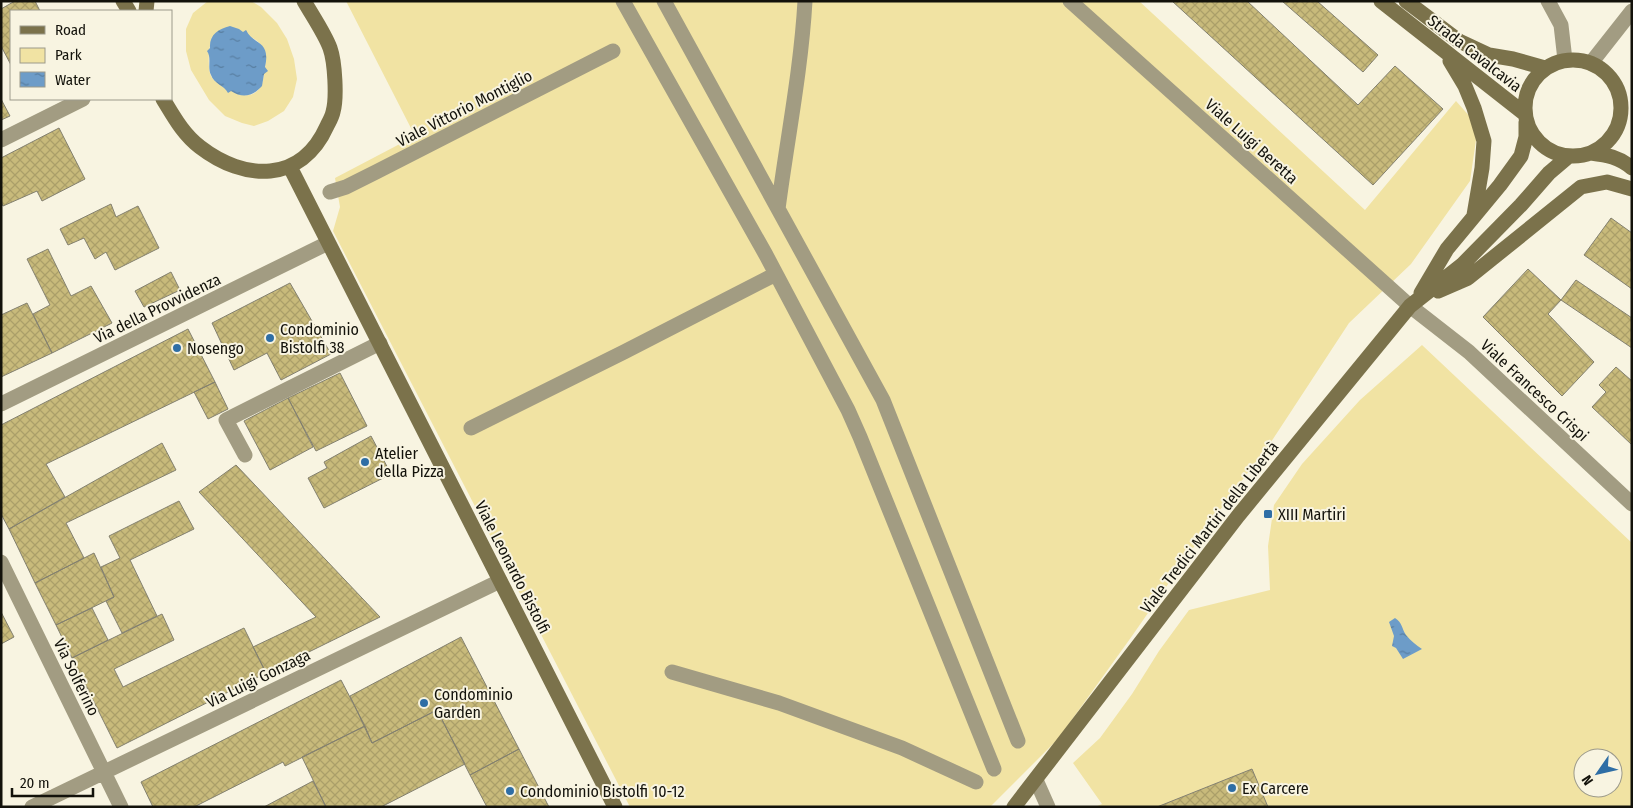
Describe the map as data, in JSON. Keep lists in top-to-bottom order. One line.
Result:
{"streets":{"street":["Strada Cavalcavia","Viale Vittorio Montiglio","Viale Luigi Beretta","Via della Provvidenza","Viale Francesco Crispi","Viale Tredici Martiri della Libertà","Viale Leonardo Bistolfi","Via Solferino","Via Luigi Gonzaga"]},"crossings":[["Strada Cavalcavia","Viale Tredici Martiri della Libertà"],["Viale Luigi Beretta","Viale Francesco Crispi"],["Viale Luigi Beretta","Viale Tredici Martiri della Libertà"],["Via della Provvidenza","Viale Leonardo Bistolfi"],["Viale Francesco Crispi","Viale Tredici Martiri della Libertà"],["Viale Leonardo Bistolfi","Via Luigi Gonzaga"],["Via Solferino","Via Luigi Gonzaga"]],"places":{"other":["Condominio Bistolfi 38","Nosengo","Atelier della Pizza","Condominio Garden","Ex Carcere","Condominio Bistolfi 10-12"],"transit":["XIII Martiri"]},"legend":["Road","Park","Water"],"scale_bar":"20 m","north":"bottom left"}
